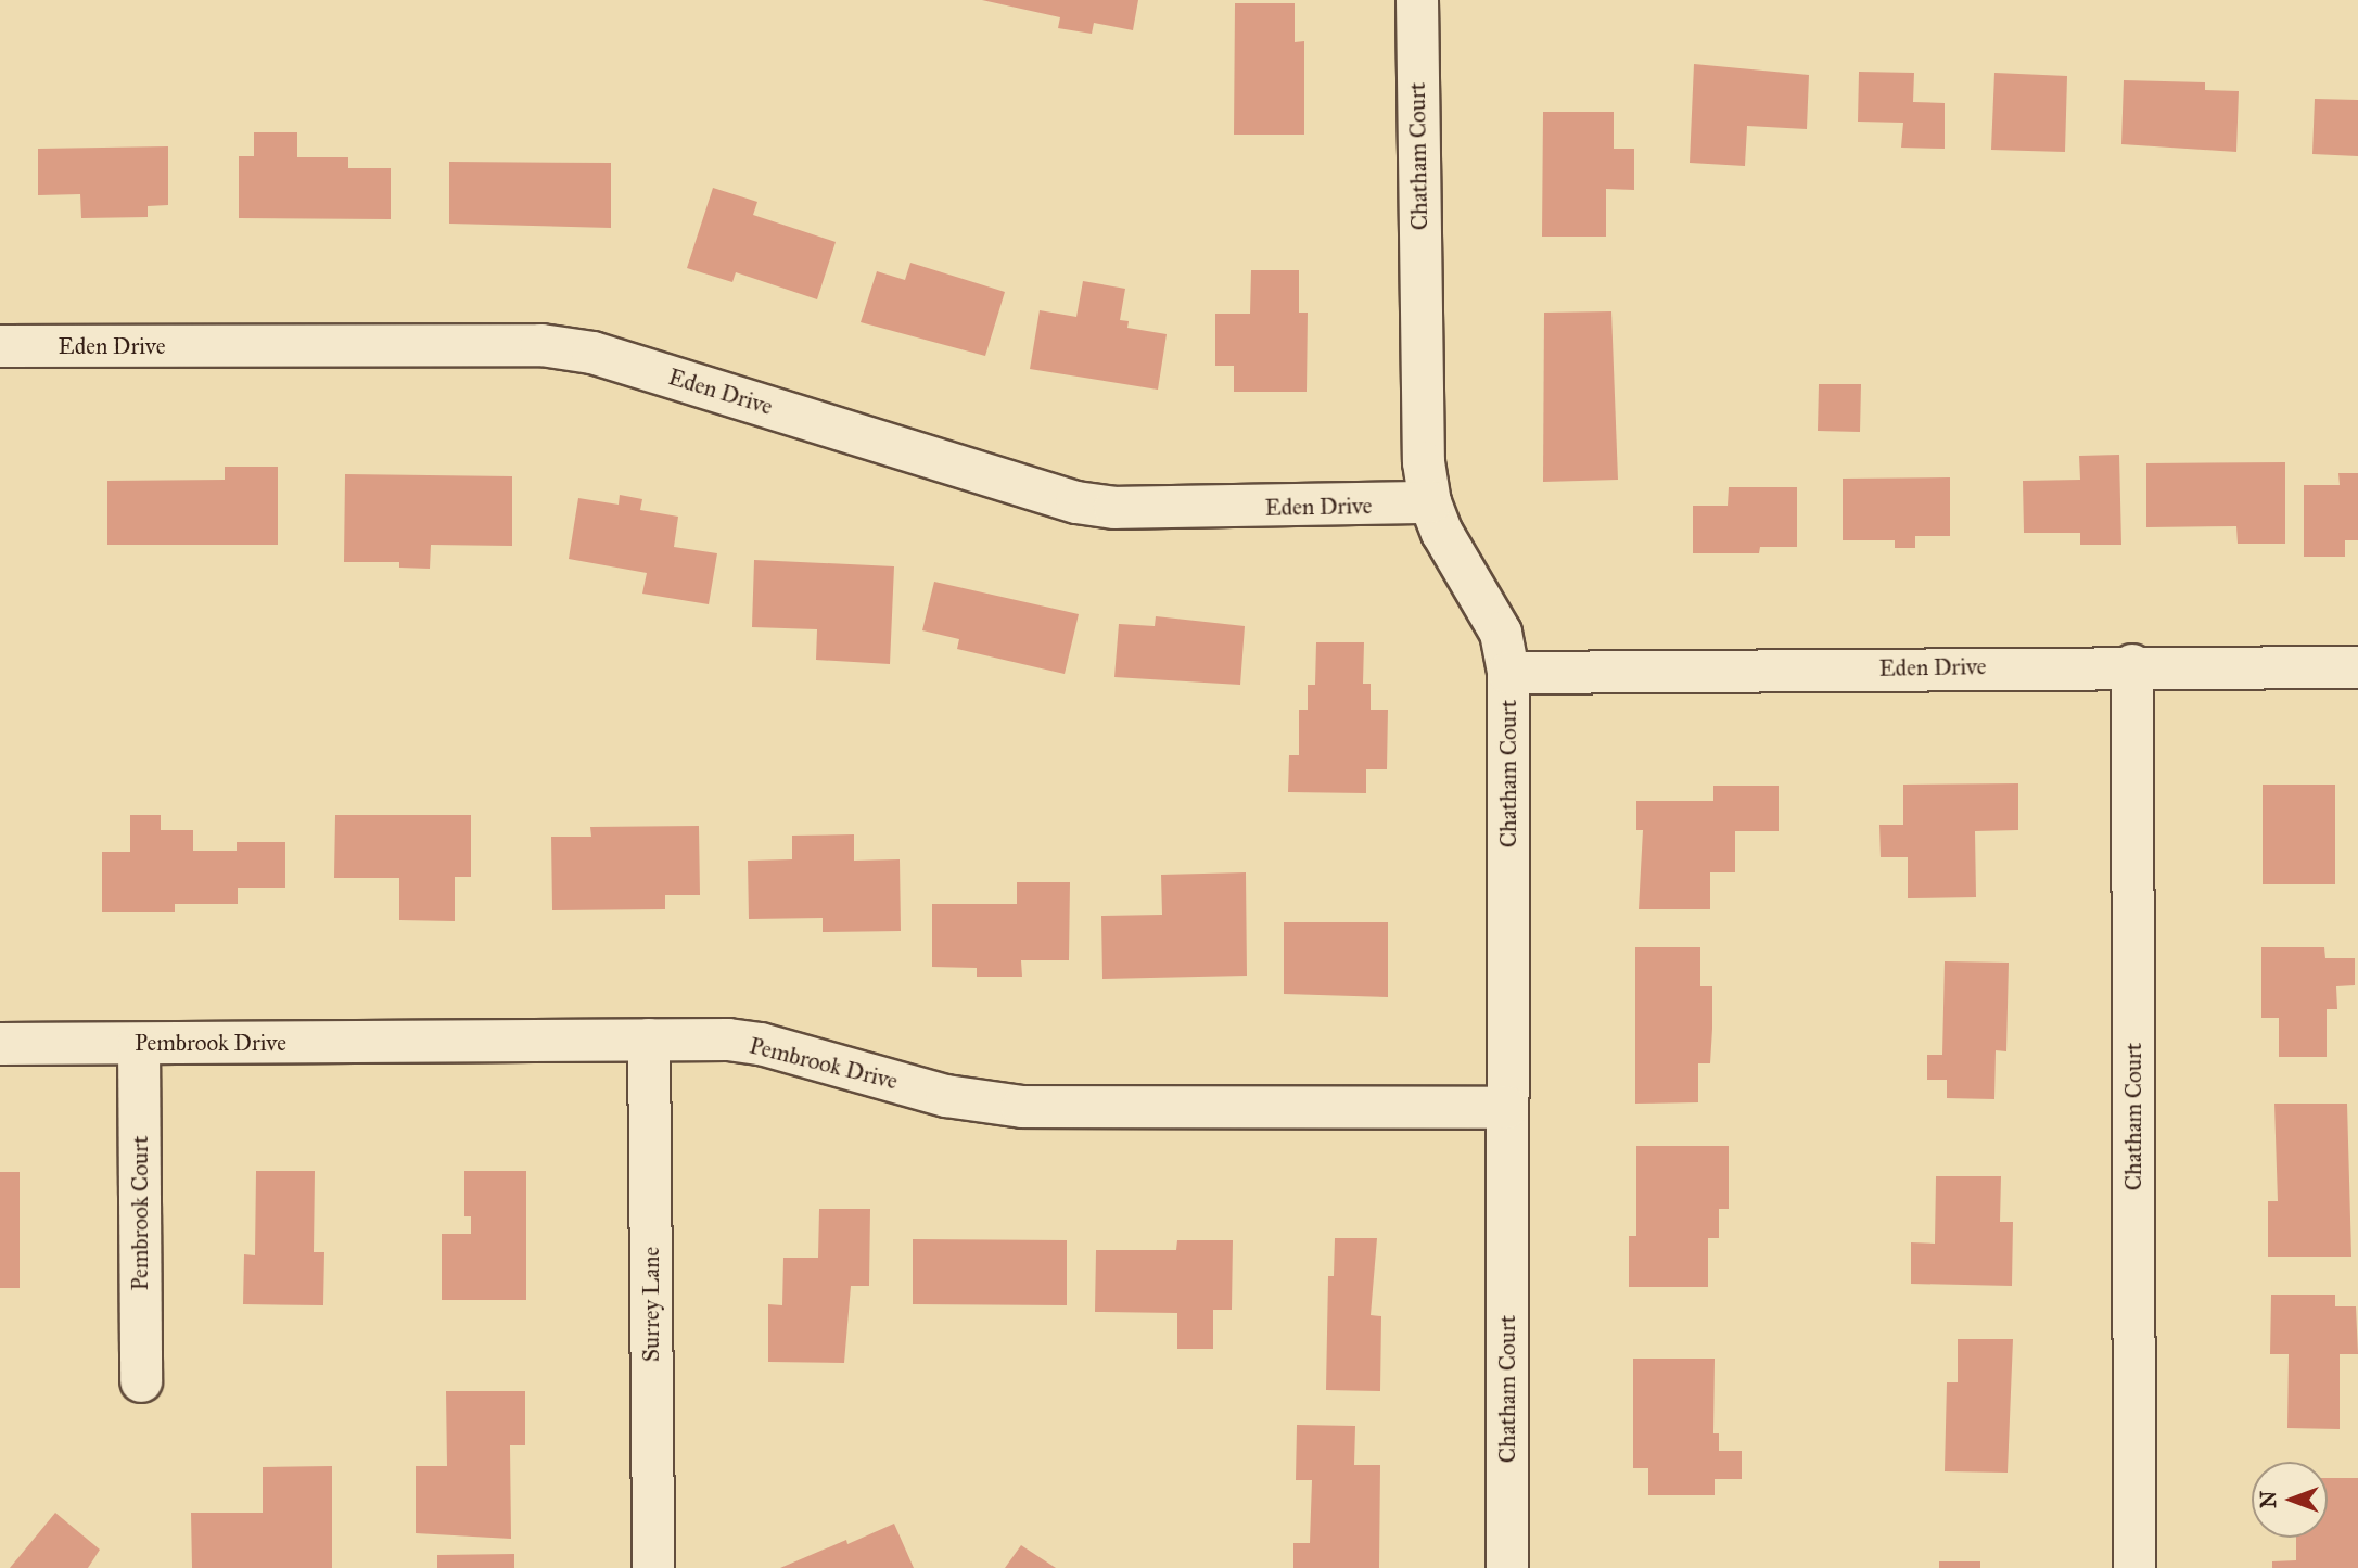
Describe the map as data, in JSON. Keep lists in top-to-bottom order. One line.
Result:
{"streets":{"street":["Chatham Court","Eden Drive","Pembrook Drive","Pembrook Court","Surrey Lane"]},"crossings":[["Chatham Court","Eden Drive"],["Chatham Court","Pembrook Drive"],["Pembrook Drive","Pembrook Court"],["Pembrook Drive","Surrey Lane"]],"north":"left"}
